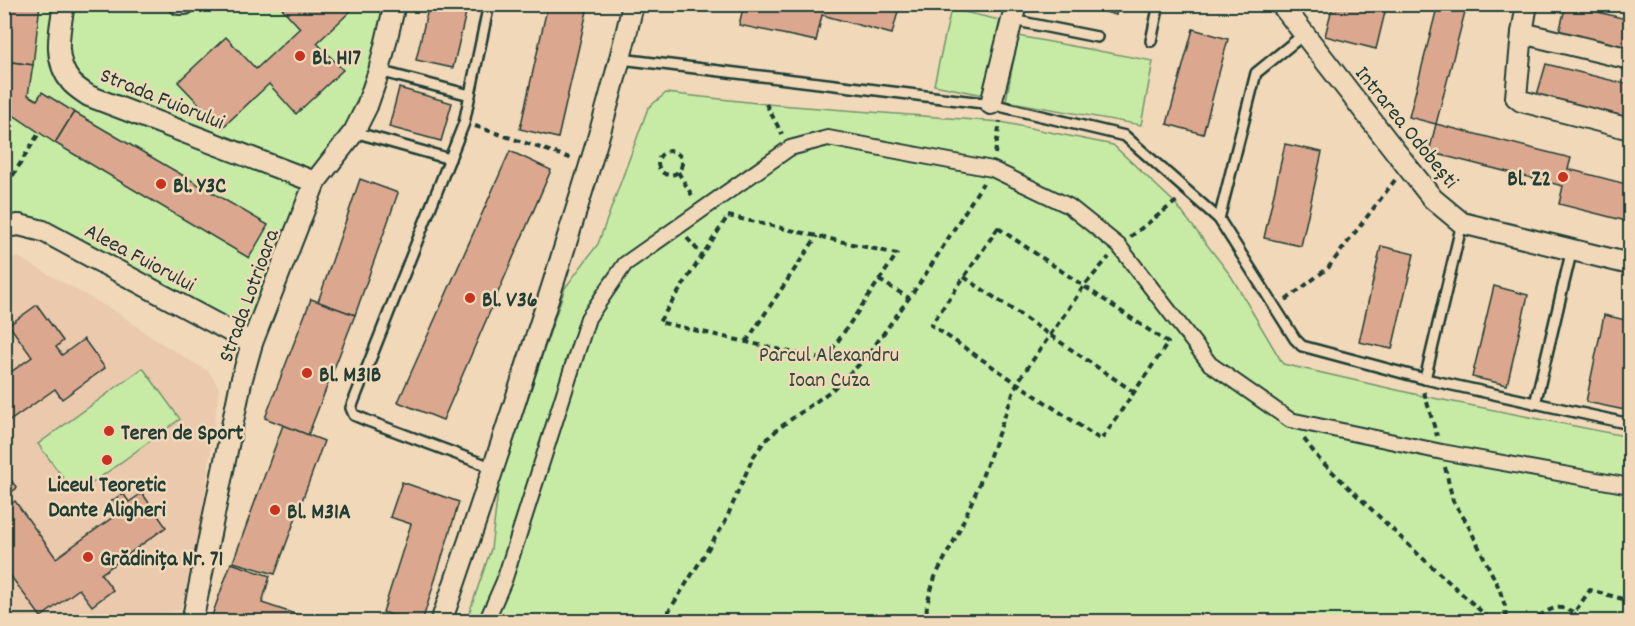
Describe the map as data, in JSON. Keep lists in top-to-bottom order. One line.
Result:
{"streets":{"street":["Strada Fuiorului","Intrarea Odobești","Aleea Fuiorului","Strada Lotrioara"]},"crossings":[["Strada Fuiorului","Strada Lotrioara"],["Aleea Fuiorului","Strada Lotrioara"]],"parks":["Parcul Alexandru Ioan Cuza"],"places":["Bl. H17","Bl. Z2","Bl. Y3C","Bl. V36","Bl. M31B","Teren de Sport","Liceul Teoretic Dante Aligheri","Bl. M31A","Grădinița Nr. 71"]}
